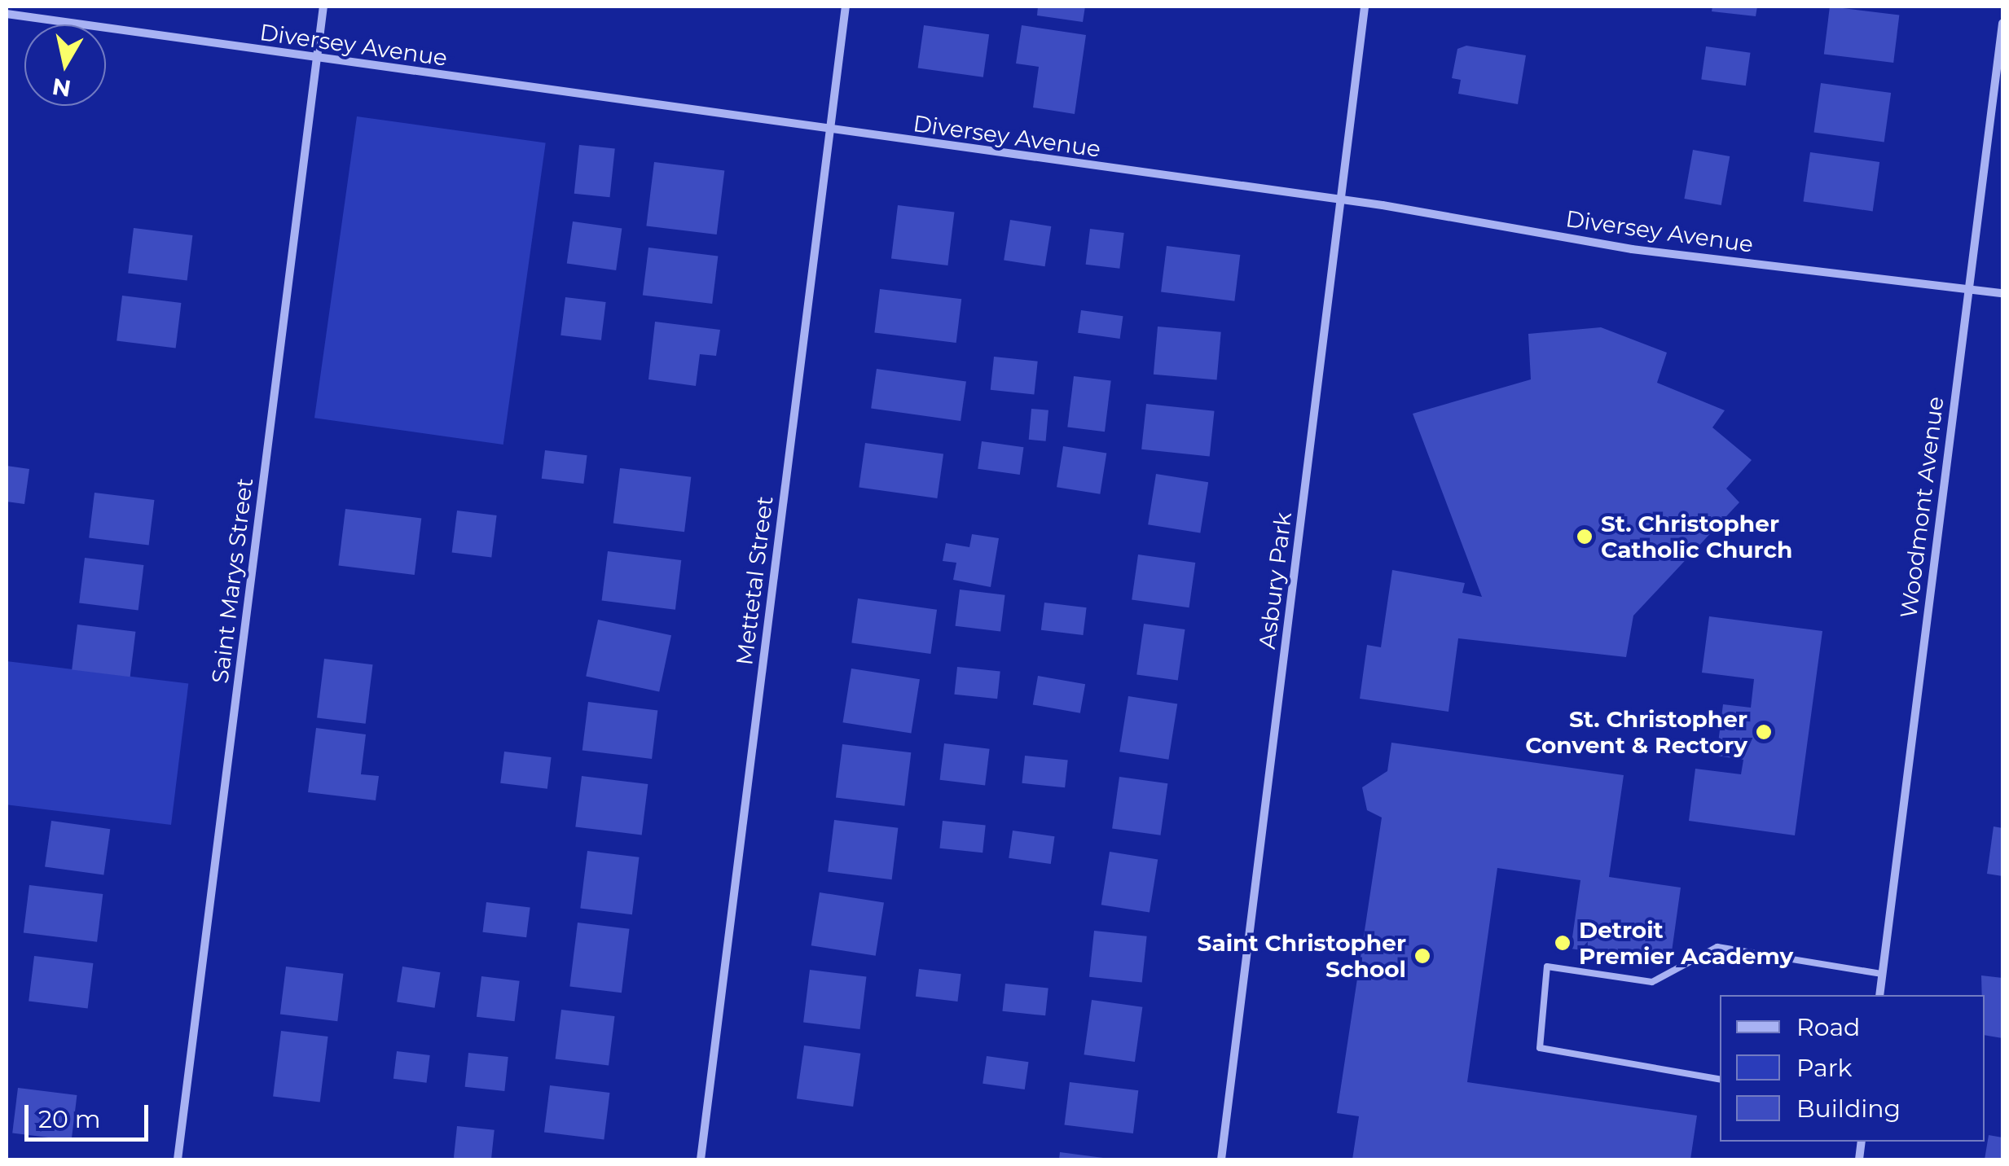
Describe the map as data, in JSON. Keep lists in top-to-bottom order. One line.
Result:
{"streets":{"street":["Diversey Avenue","Woodmont Avenue","Saint Marys Street","Mettetal Street","Asbury Park"]},"crossings":[["Diversey Avenue","Woodmont Avenue"],["Diversey Avenue","Saint Marys Street"],["Diversey Avenue","Mettetal Street"],["Diversey Avenue","Asbury Park"]],"places":["St. Christopher Catholic Church","St. Christopher Convent & Rectory","Detroit Premier Academy","Saint Christopher School"],"legend":["Road","Park","Building"],"scale_bar":"20 m","north":"bottom"}
